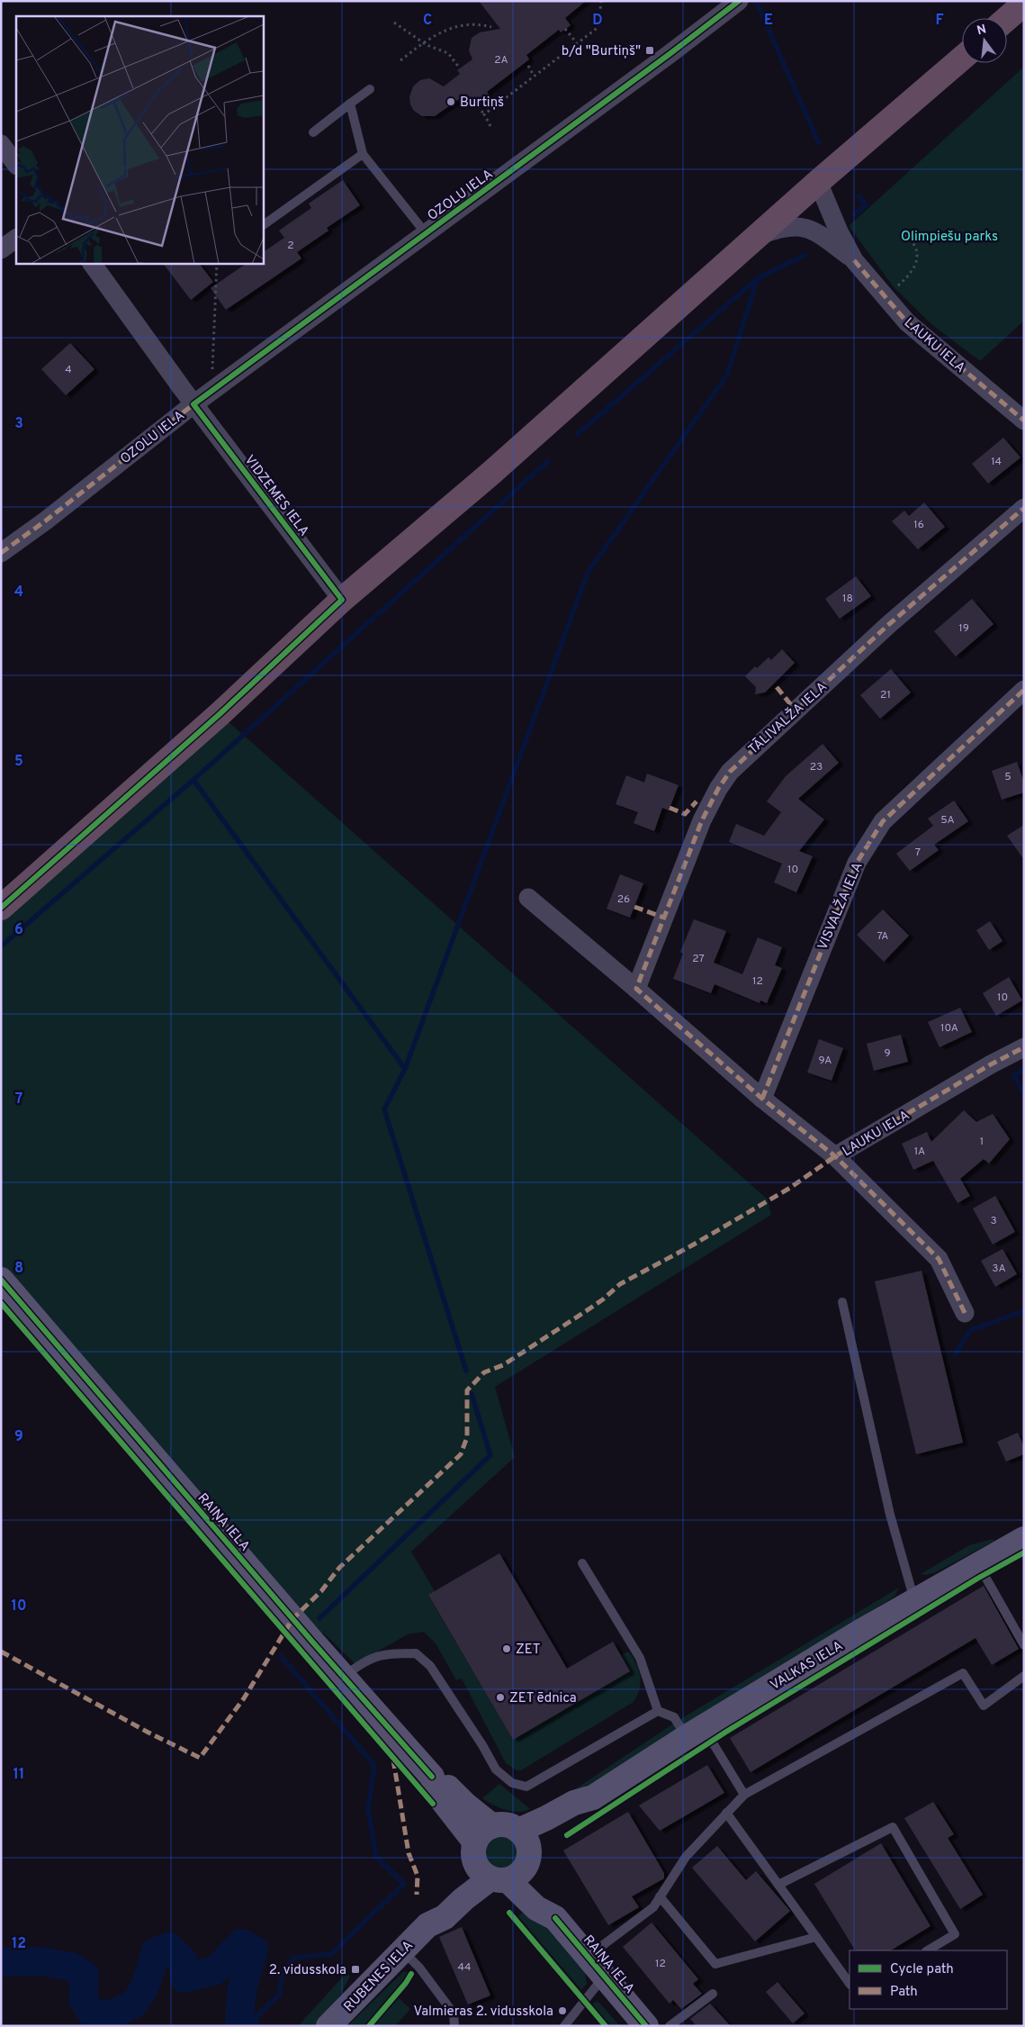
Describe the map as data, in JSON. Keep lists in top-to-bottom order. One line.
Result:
{"streets":{"street":["OZOLU IELA","LAUKU IELA","VIDZEMES IELA","TĀLIVALŽA IELA","VISVALŽA IELA","RAIŅA IELA","VALKAS IELA","RUBENES IELA"]},"crossings":[["OZOLU IELA","VIDZEMES IELA"],["RAIŅA IELA","RUBENES IELA"],["VALKAS IELA","RUBENES IELA"]],"parks":["Olimpiešu parks"],"places":{"transit":["b/d \"Burtiņš\"","2. vidusskola"],"other":["Burtiņš","ZET","ZET ēdnica","Valmieras 2. vidusskola"]},"house_numbers":["2A","2","4","14","16","18","19","21","23","5","5A","7","10","26","7A","27","12","10","10A","9","9A","1","1A","3","3A","12","44"],"legend":["Cycle path","Path"],"north":"top","grid":{"columns":["C","D","E","F"],"rows":["3","4","5","6","7","8","9","10","11","12"]}}
